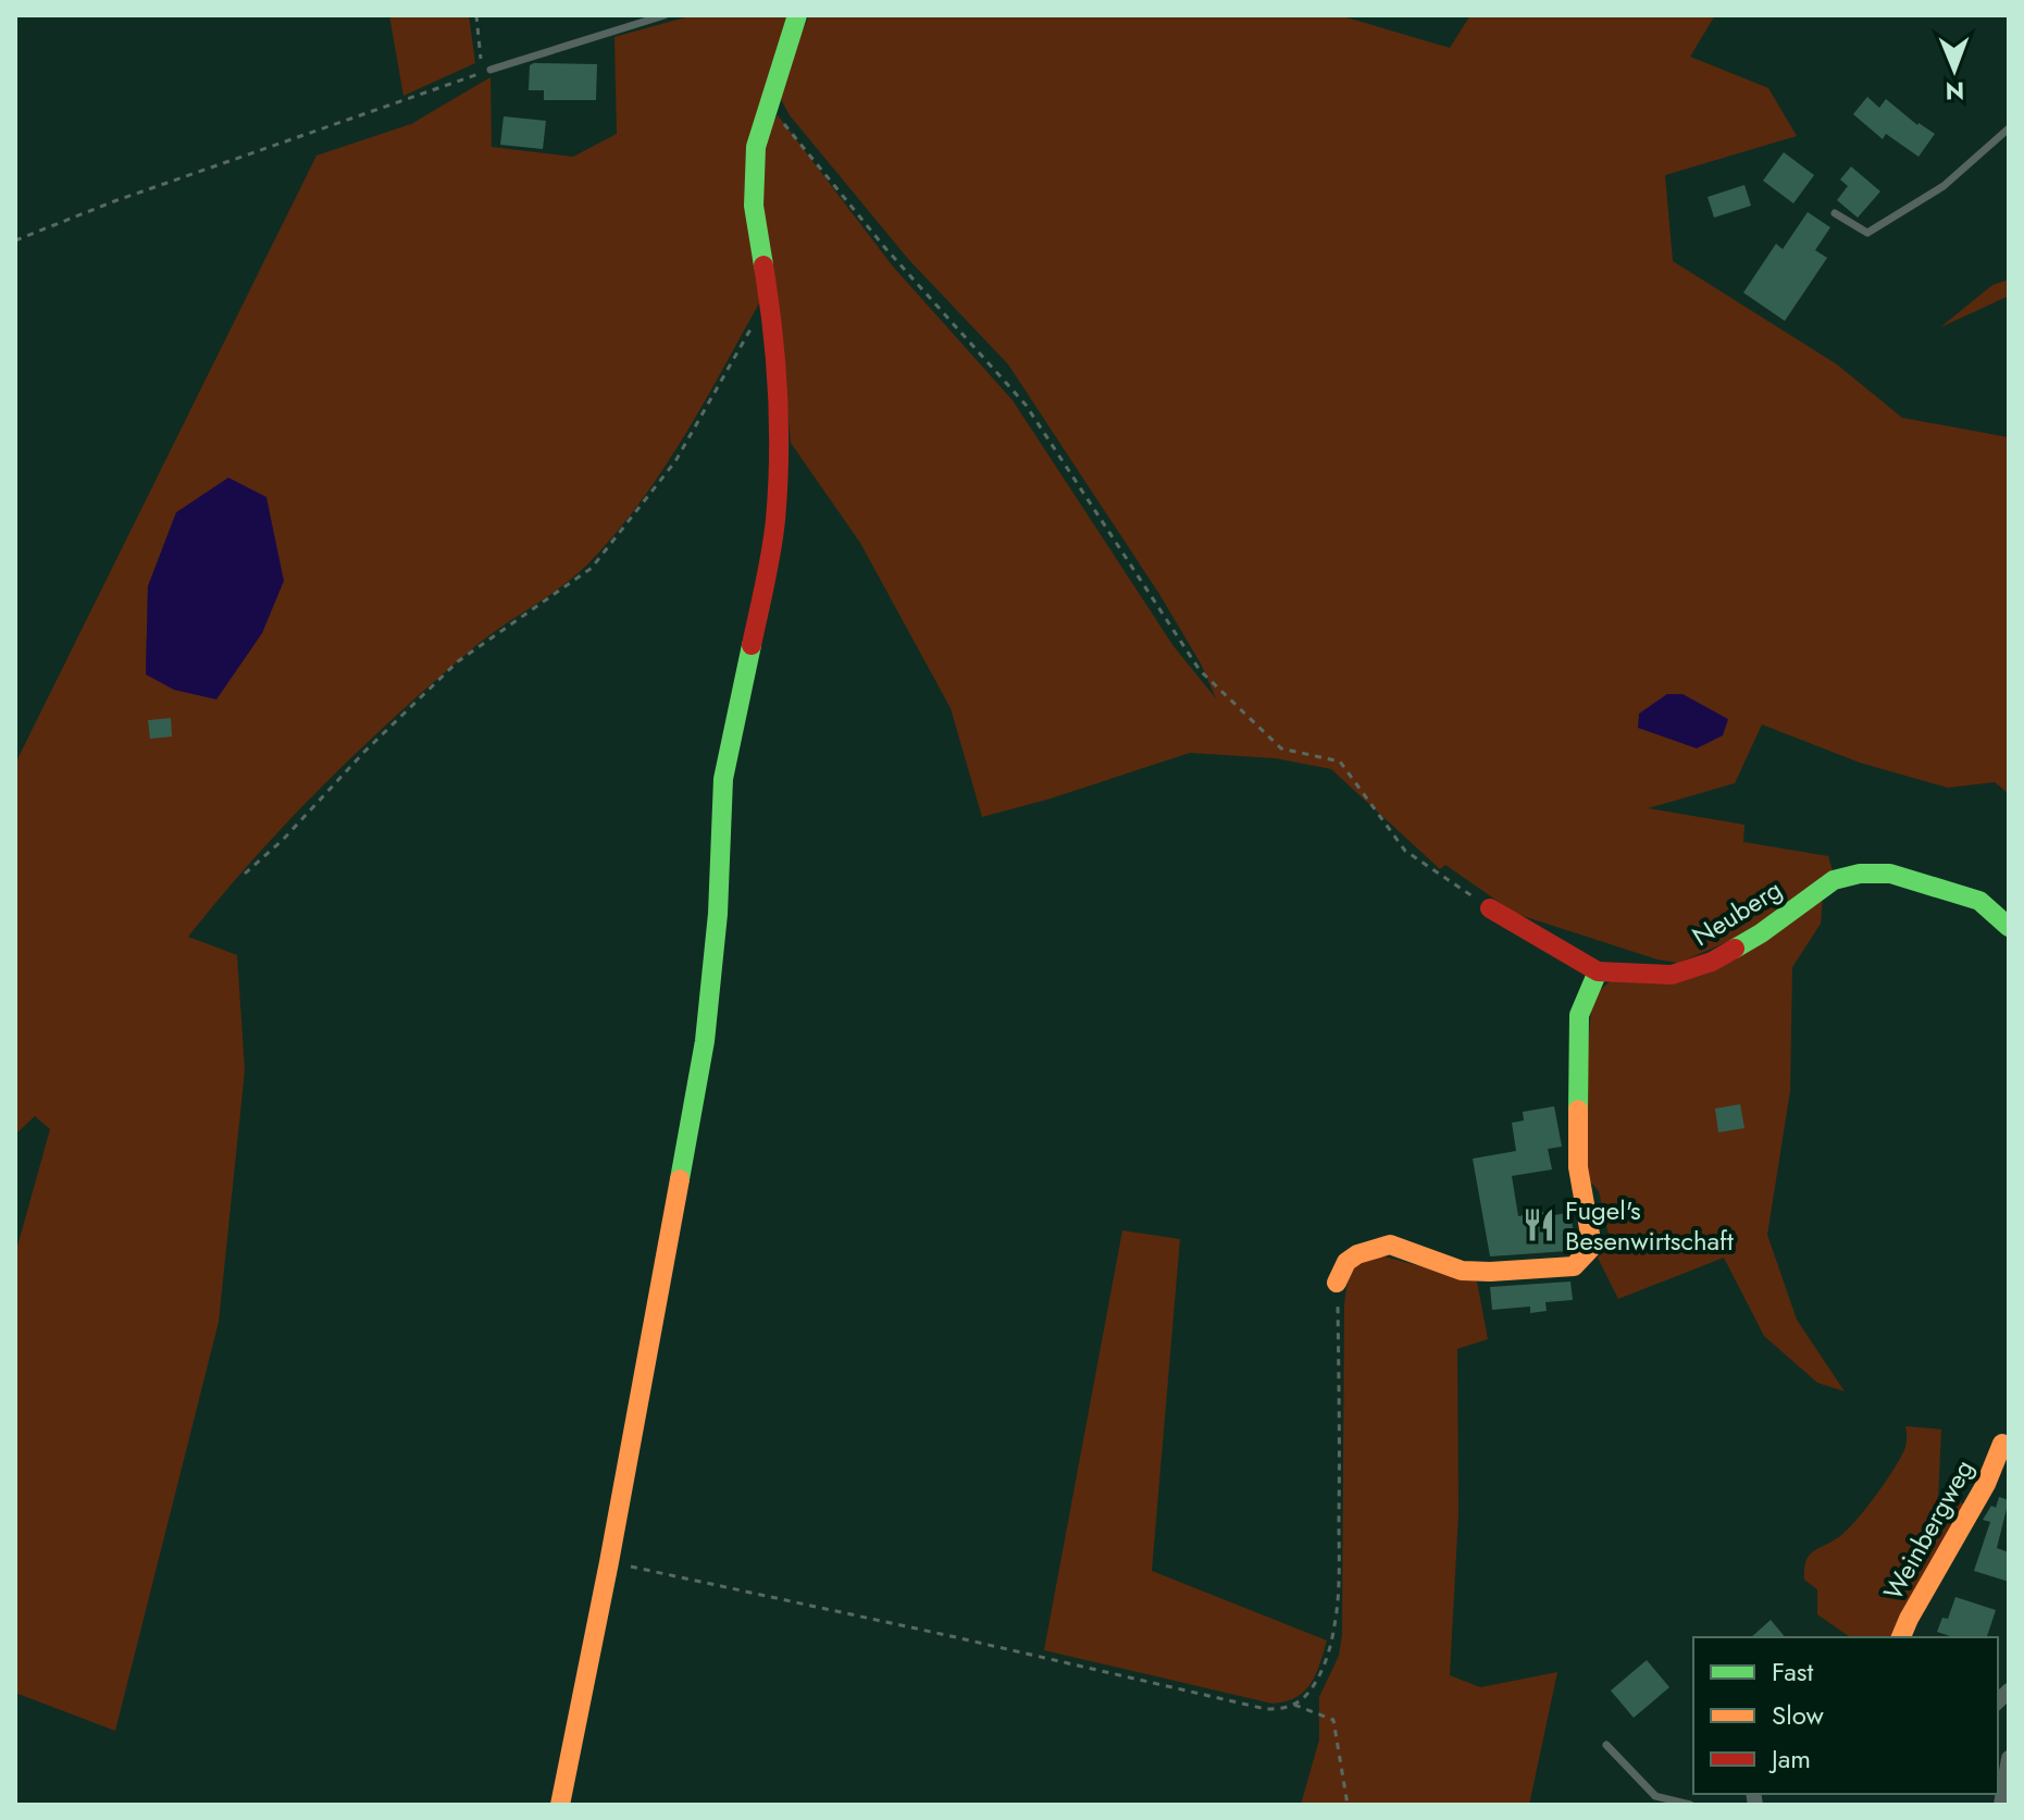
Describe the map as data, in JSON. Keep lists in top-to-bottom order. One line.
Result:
{"streets":{"street":["Neuberg","Weinbergweg"]},"places":{"restaurant":["Fugel's Besenwirtschaft"]},"legend":["Fast","Slow","Jam"],"north":"bottom"}
